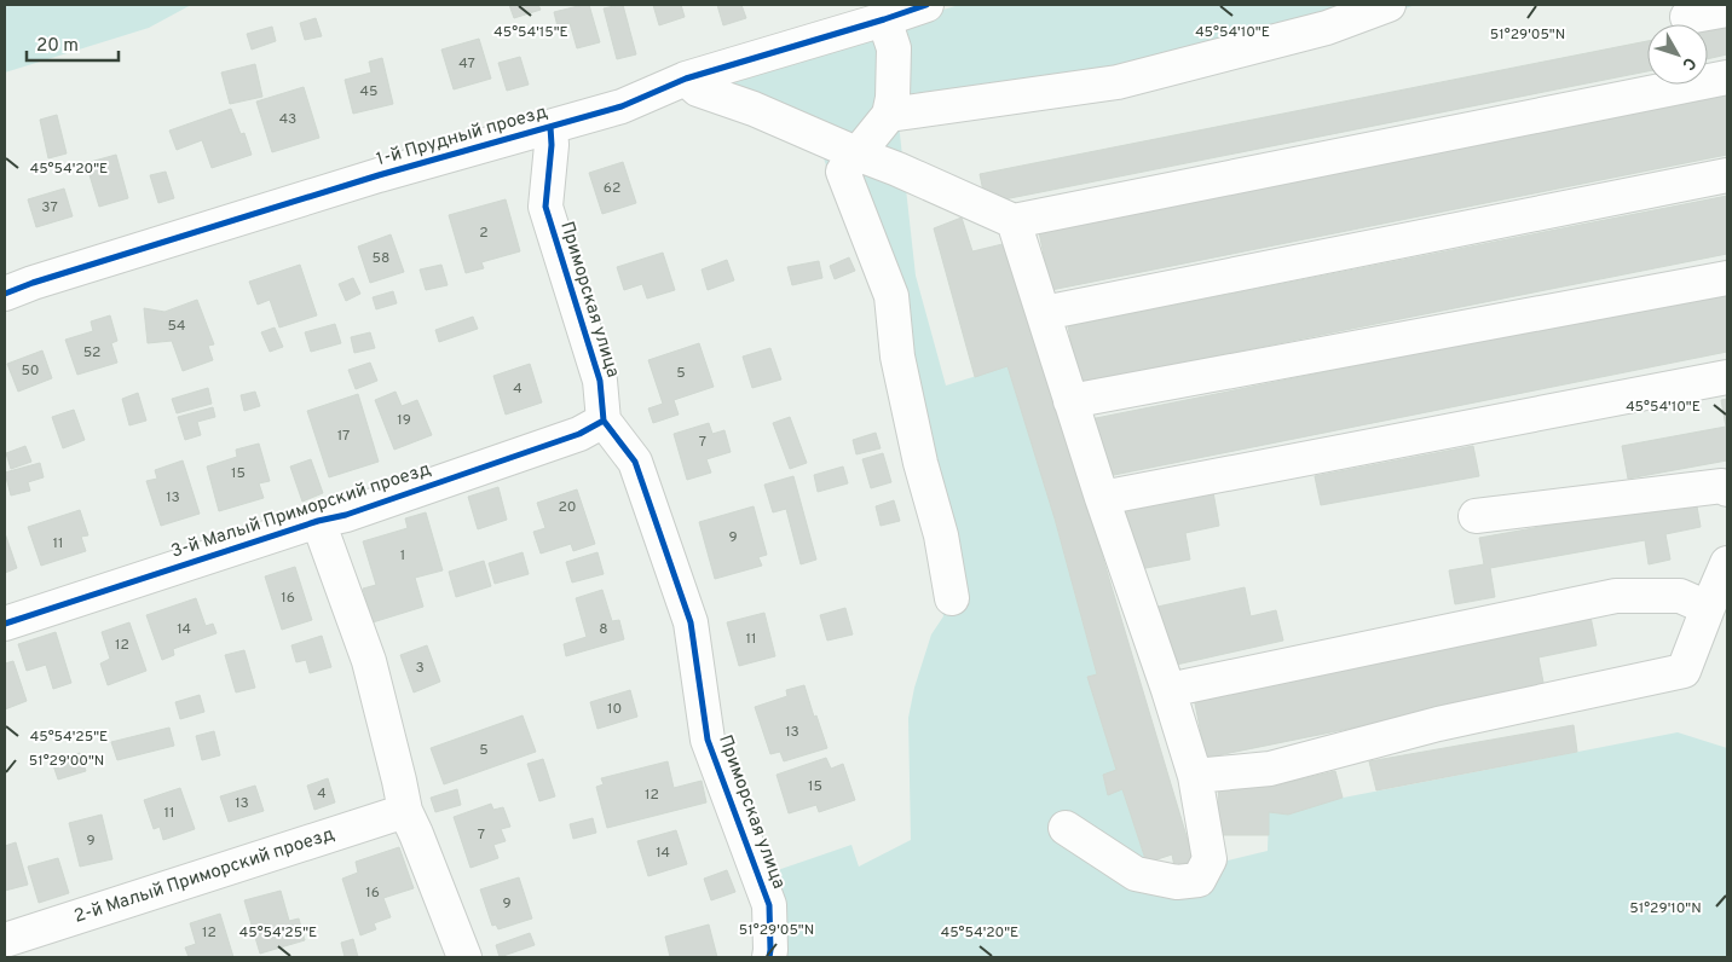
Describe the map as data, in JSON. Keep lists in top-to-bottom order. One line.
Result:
{"streets":{"street":["1-й Прудный проезд","Приморская улица","3-й Малый Приморский проезд","2-й Малый Приморский проезд"]},"crossings":[["1-й Прудный проезд","Приморская улица"],["Приморская улица","3-й Малый Приморский проезд"]],"house_numbers":["47","45","43","62","37","2","58","54","52","50","5","4","19","17","7","15","13","20","9","11","1","16","14","8","11","12","3","10","13","5","15","4","12","13","11","7","9","14","16","9","12"],"scale_bar":"20 m","north":"bottom right","coordinates":["45°54'15\"E","45°54'10\"E","51°29'05\"N","45°54'20\"E","45°54'25\"E","51°29'00\"N","51°29'10\"N"]}
